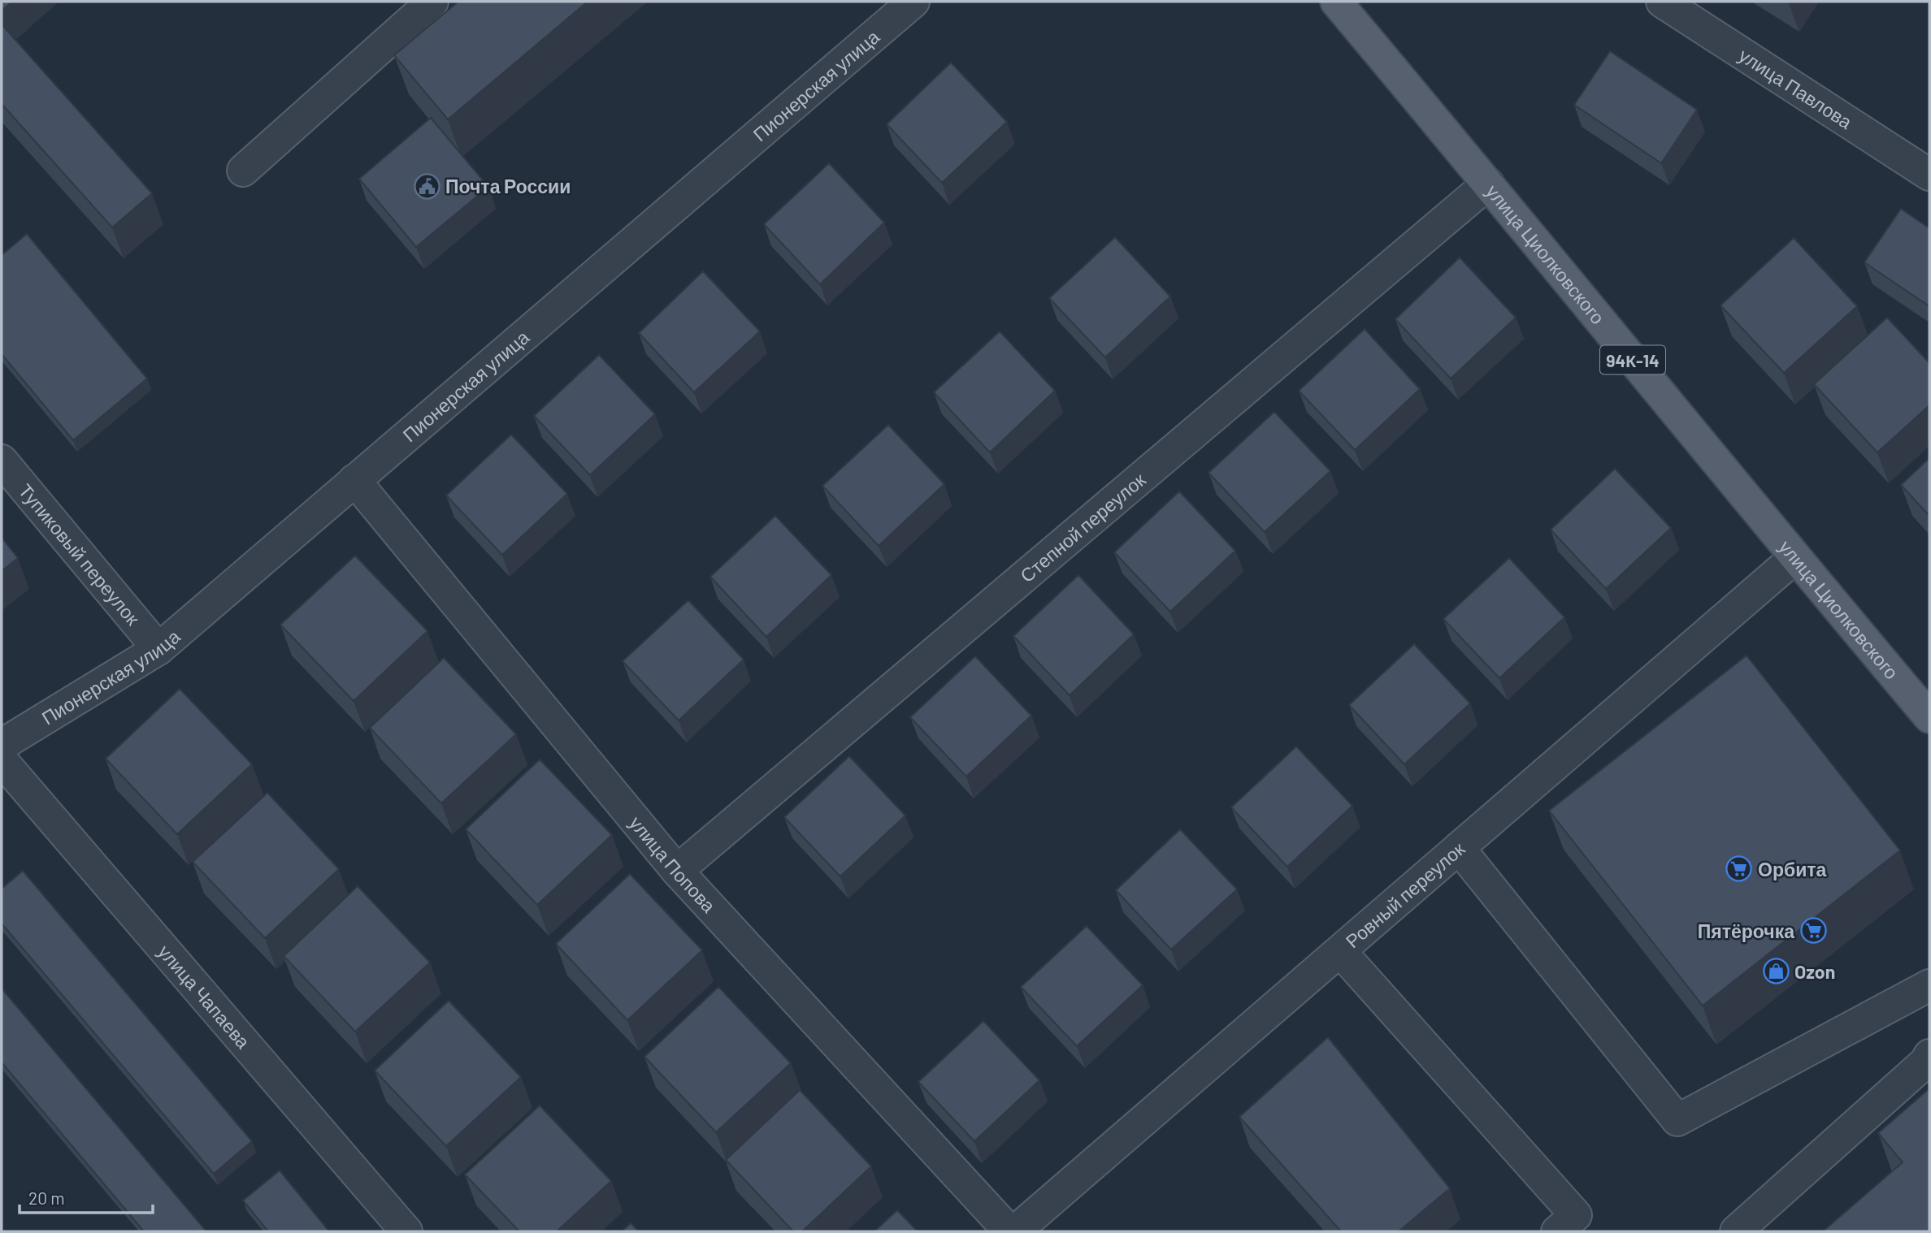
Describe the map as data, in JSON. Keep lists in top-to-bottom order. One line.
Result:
{"streets":{"main road":["улица Циолковского","94К-14"],"street":["Пионерская улица","улица Павлова","Степной переулок","Тупиковый переулок","улица Попова","Ровный переулок","улица Чапаева"]},"crossings":[["Пионерская улица","Тупиковый переулок"],["Пионерская улица","улица Попова"],["улица Циолковского","Степной переулок"],["улица Циолковского","Ровный переулок"],["Степной переулок","улица Попова"]],"places":{"public building":["Почта России"],"supermarket":["Орбита","Пятёрочка"],"shop":["Ozon"]},"scale_bar":"20 m"}
